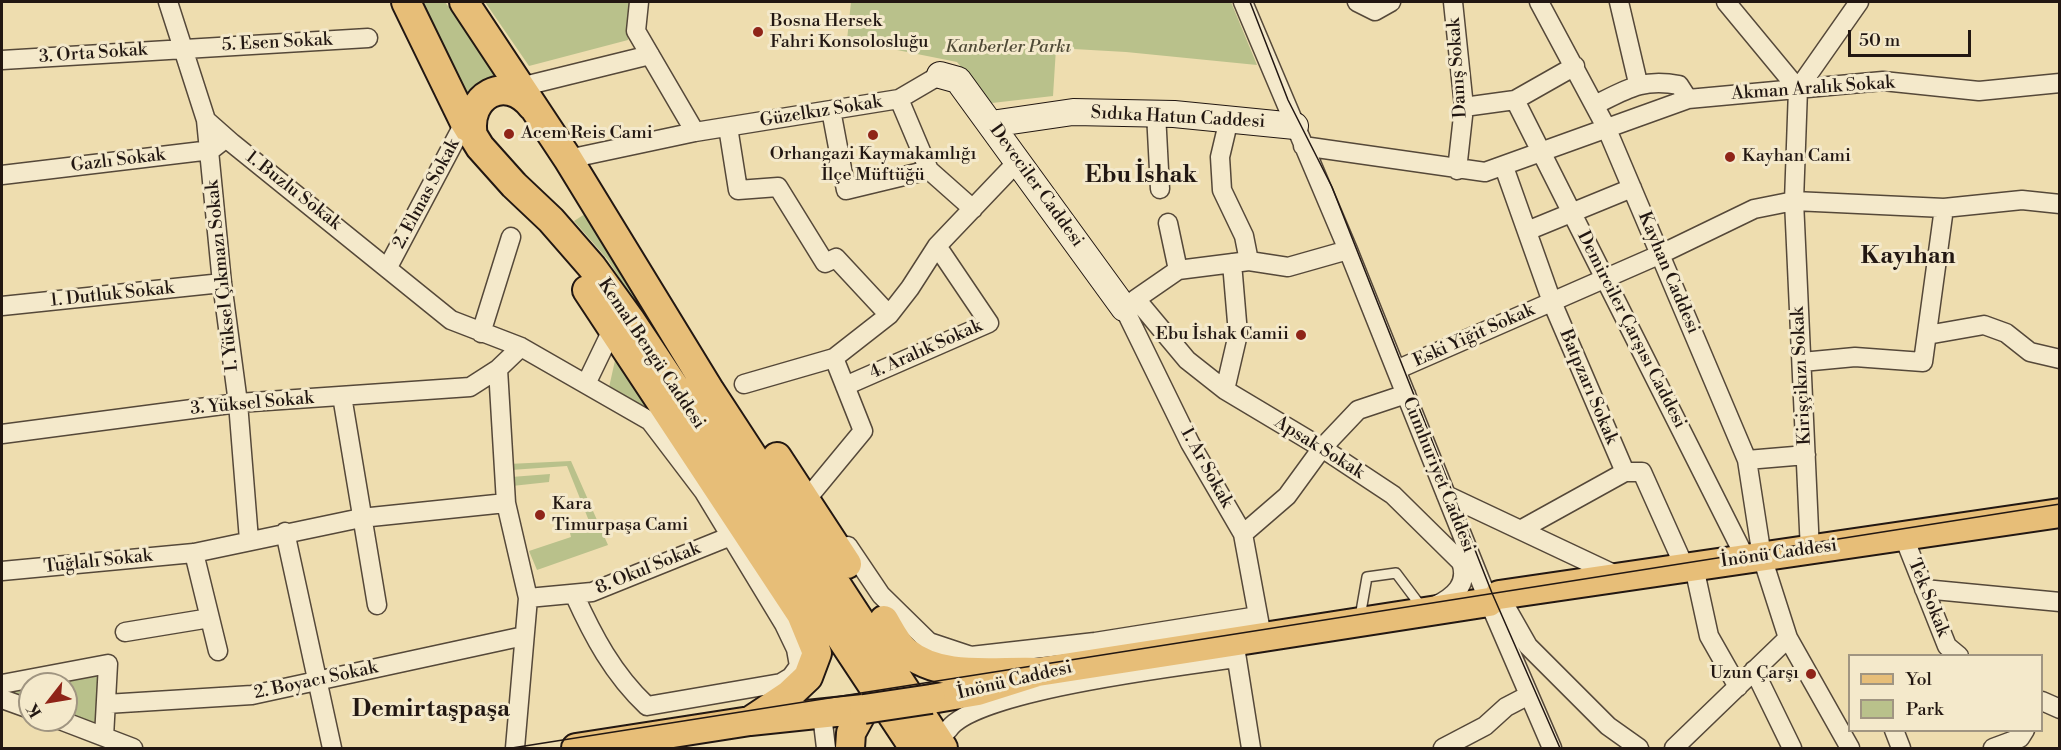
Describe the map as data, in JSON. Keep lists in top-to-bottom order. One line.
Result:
{"streets":{"main road":["Sıdıka Hatun Caddesi","Deveciler Caddesi","Kemal Bengü Caddesi","İnönü Caddesi"],"street":["5. Esen Sokak","3. Orta Sokak","Danış Sokak","Akman Aralık Sokak","Güzelkız Sokak","Gazlı Sokak","1. Buzlu Sokak","2. Elmas Sokak","Kayhan Caddesi","1. Yüksel Çıkmazı Sokak","1. Dutluk Sokak","Demirciler Çarşısı Caddesi","Eski Yiğit Sokak","4. Aralık Sokak","Kirişçikızı Sokak","Batpzarı Sokak","3. Yüksel Sokak","Apsak Sokak","1. Ar Sokak","Cumhuriyet Caddesi","Tuğlalı Sokak","8. Okul Sokak","Tek Sokak","2. Boyacı Sokak"]},"crossings":[["5. Esen Sokak","3. Orta Sokak"],["Danış Sokak","Akman Aralık Sokak"],["Akman Aralık Sokak","Sıdıka Hatun Caddesi"],["Akman Aralık Sokak","Kayhan Caddesi"],["Akman Aralık Sokak","Demirciler Çarşısı Caddesi"],["Akman Aralık Sokak","Kirişçikızı Sokak"],["Akman Aralık Sokak","Batpzarı Sokak"],["Akman Aralık Sokak","Cumhuriyet Caddesi"],["Güzelkız Sokak","Deveciler Caddesi"],["Güzelkız Sokak","Kemal Bengü Caddesi"],["Sıdıka Hatun Caddesi","Deveciler Caddesi"],["Sıdıka Hatun Caddesi","Cumhuriyet Caddesi"],["Gazlı Sokak","1. Buzlu Sokak"],["Gazlı Sokak","1. Yüksel Çıkmazı Sokak"],["Deveciler Caddesi","Apsak Sokak"],["Deveciler Caddesi","1. Ar Sokak"],["1. Buzlu Sokak","2. Elmas Sokak"],["1. Buzlu Sokak","1. Yüksel Çıkmazı Sokak"],["1. Buzlu Sokak","3. Yüksel Sokak"],["1. Buzlu Sokak","8. Okul Sokak"],["2. Elmas Sokak","Kemal Bengü Caddesi"],["Kayhan Caddesi","Demirciler Çarşısı Caddesi"],["Kayhan Caddesi","Eski Yiğit Sokak"],["Kayhan Caddesi","İnönü Caddesi"],["1. Yüksel Çıkmazı Sokak","1. Dutluk Sokak"],["1. Yüksel Çıkmazı Sokak","3. Yüksel Sokak"],["1. Yüksel Çıkmazı Sokak","Tuğlalı Sokak"],["Demirciler Çarşısı Caddesi","Eski Yiğit Sokak"],["Demirciler Çarşısı Caddesi","İnönü Caddesi"],["Eski Yiğit Sokak","Kirişçikızı Sokak"],["Eski Yiğit Sokak","Batpzarı Sokak"],["Eski Yiğit Sokak","Cumhuriyet Caddesi"],["Kemal Bengü Caddesi","İnönü Caddesi"],["Kirişçikızı Sokak","İnönü Caddesi"],["Apsak Sokak","1. Ar Sokak"],["Apsak Sokak","İnönü Caddesi"],["1. Ar Sokak","İnönü Caddesi"],["Cumhuriyet Caddesi","İnönü Caddesi"],["İnönü Caddesi","Tek Sokak"]],"districts":["Ebu İshak","Kayıhan","Demirtaşpaşa"],"parks":["Kanberler Parkı"],"places":["Bosna Hersek Fahri Konsolosluğu","Acem Reis Cami","Orhangazi Kaymakamlığı İlçe Müftüğü","Kayhan Cami","Ebu İshak Camii","Kara Timurpaşa Cami","Uzun Çarşı"],"legend":["Yol","Park"],"scale_bar":"50 m","north":"bottom left"}
